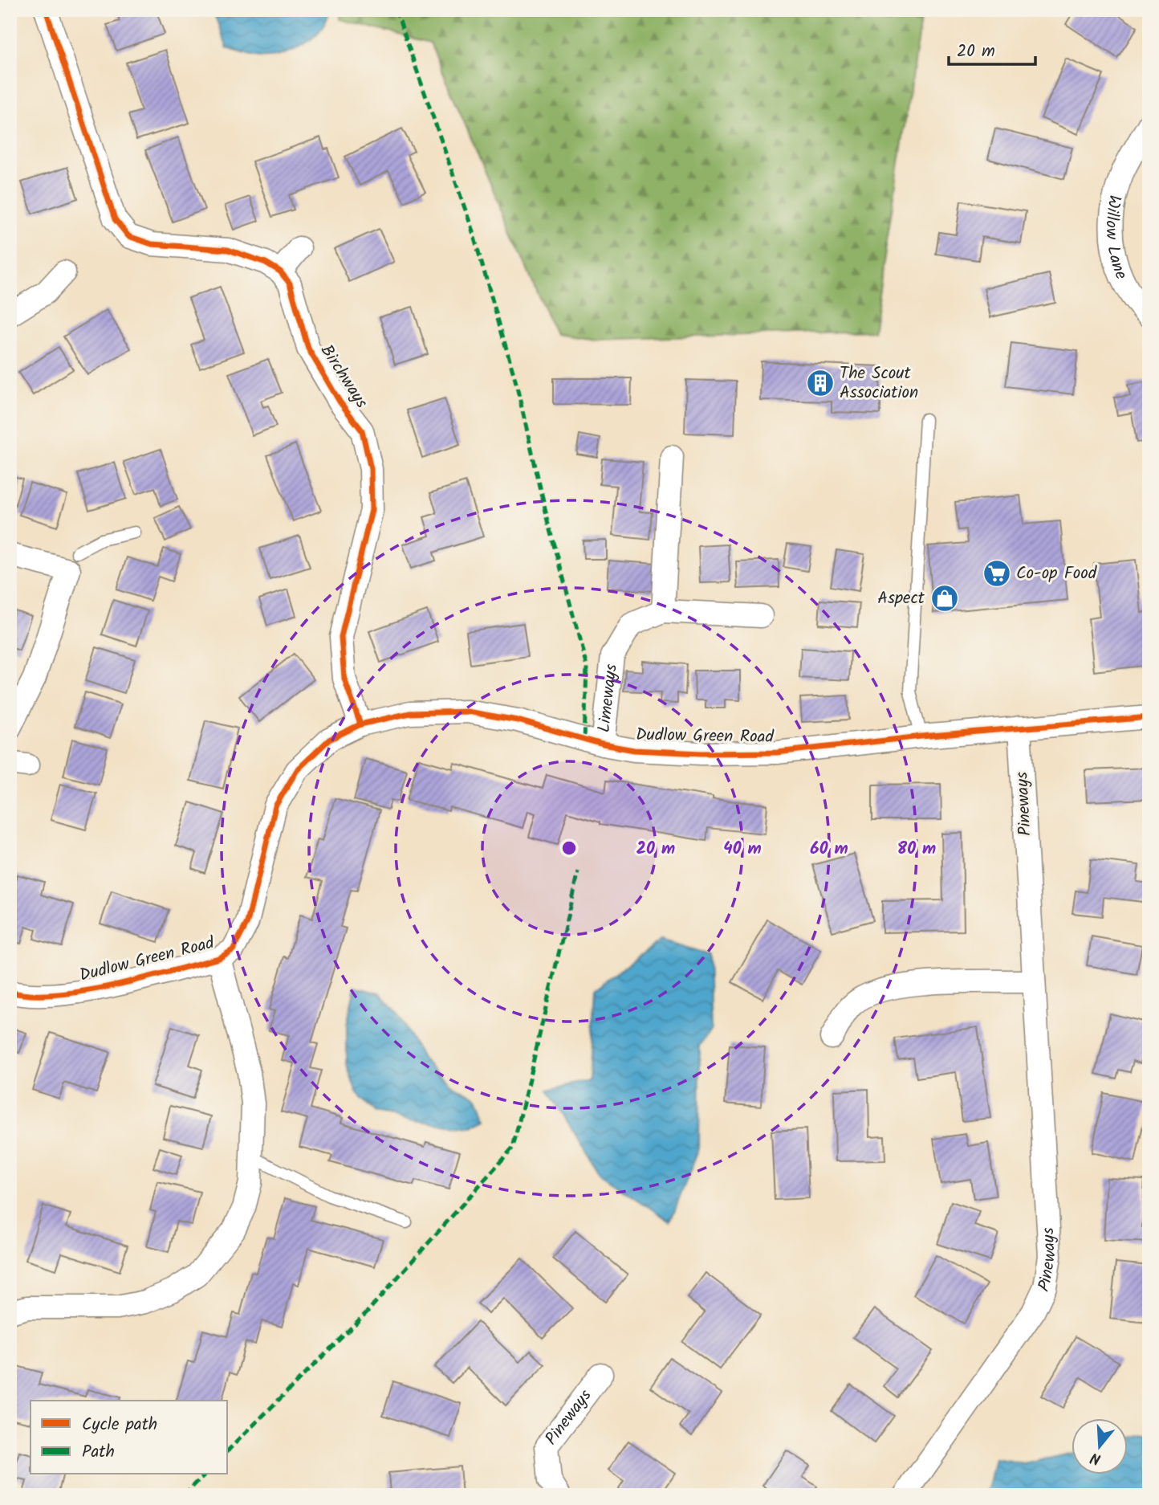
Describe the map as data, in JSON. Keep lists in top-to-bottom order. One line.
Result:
{"streets":{"street":["Willow Lane","Birchways","Limeways","Dudlow Green Road","Pineways"]},"crossings":[["Birchways","Dudlow Green Road"],["Limeways","Dudlow Green Road"],["Dudlow Green Road","Pineways"]],"places":{"building":["The Scout Association"],"supermarket":["Co-op Food"],"shop":["Aspect"]},"legend":["Cycle path","Path"],"scale_bar":"20 m","north":"bottom","rings":["20 m","40 m","60 m","80 m"]}
